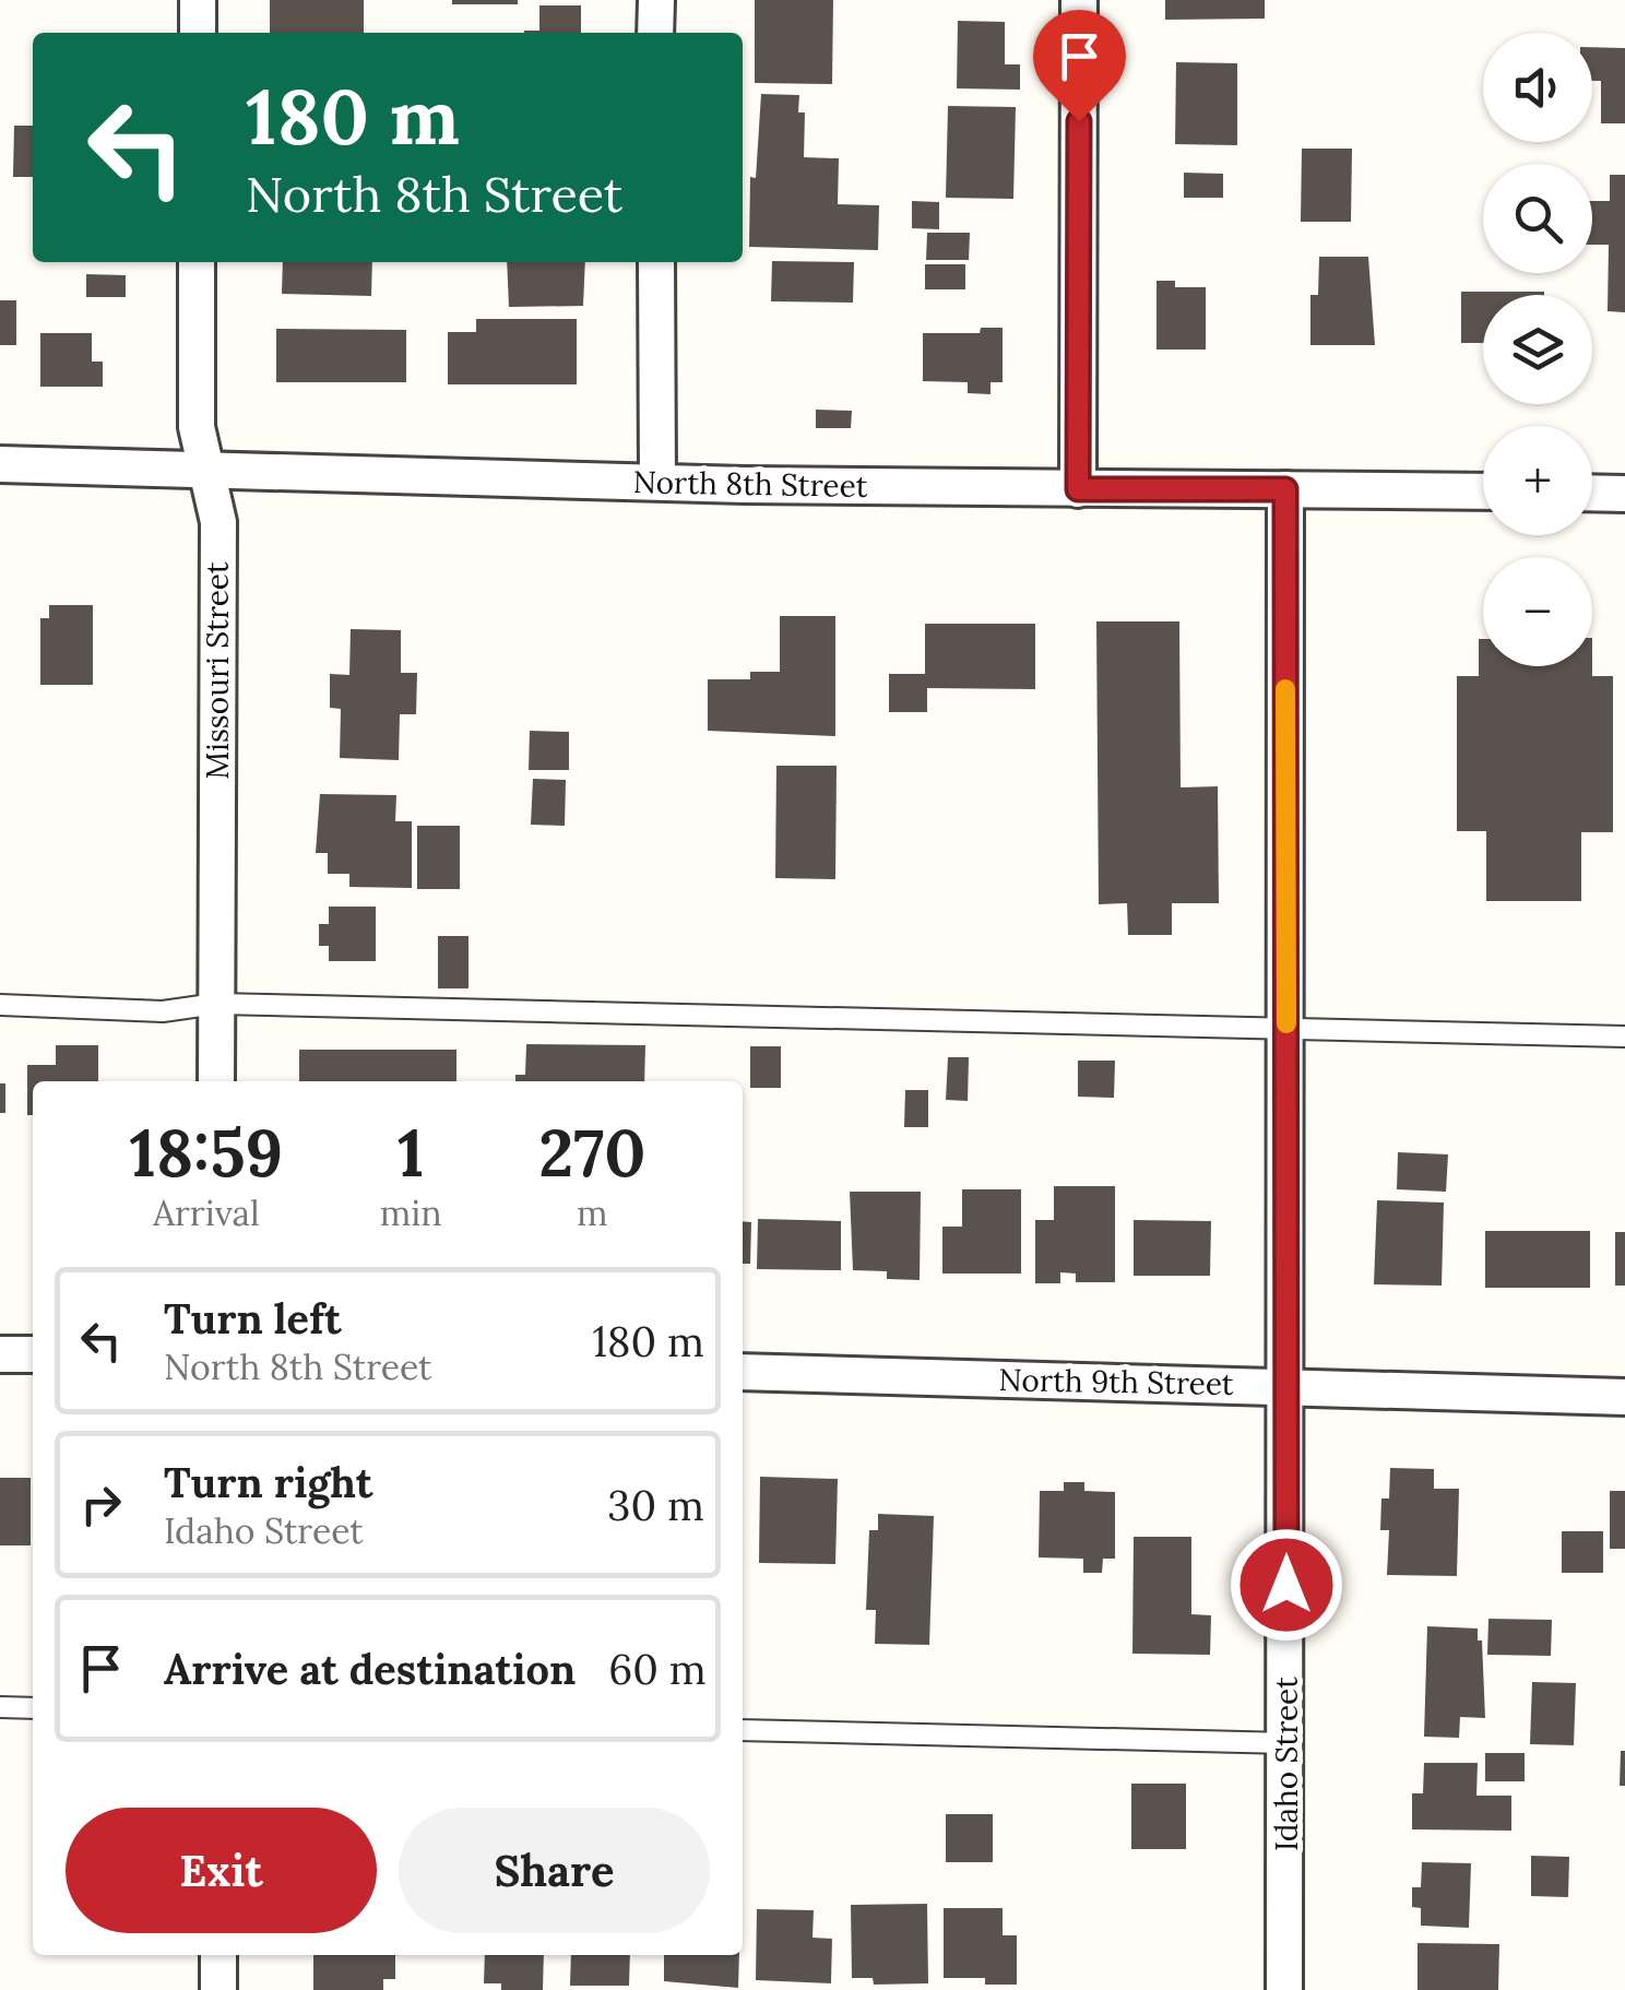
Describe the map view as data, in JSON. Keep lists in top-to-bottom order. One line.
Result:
{"streets":{"street":["North 8th Street","Missouri Street","North 9th Street","Idaho Street"]},"crossings":[["North 8th Street","Missouri Street"],["North 8th Street","Idaho Street"],["North 9th Street","Idaho Street"]],"page":{"map_buttons":["+","−"],"turn":["180 m","North 8th Street"],"eta":["18:59","Arrival","1","min","270","m"],"list":[{"name":"Turn left","note":"North 8th Street","value":"180 m"},{"name":"Turn right","note":"Idaho Street","value":"30 m"},{"name":"Arrive at destination","value":"60 m"}],"buttons":["Exit","Share"]}}
